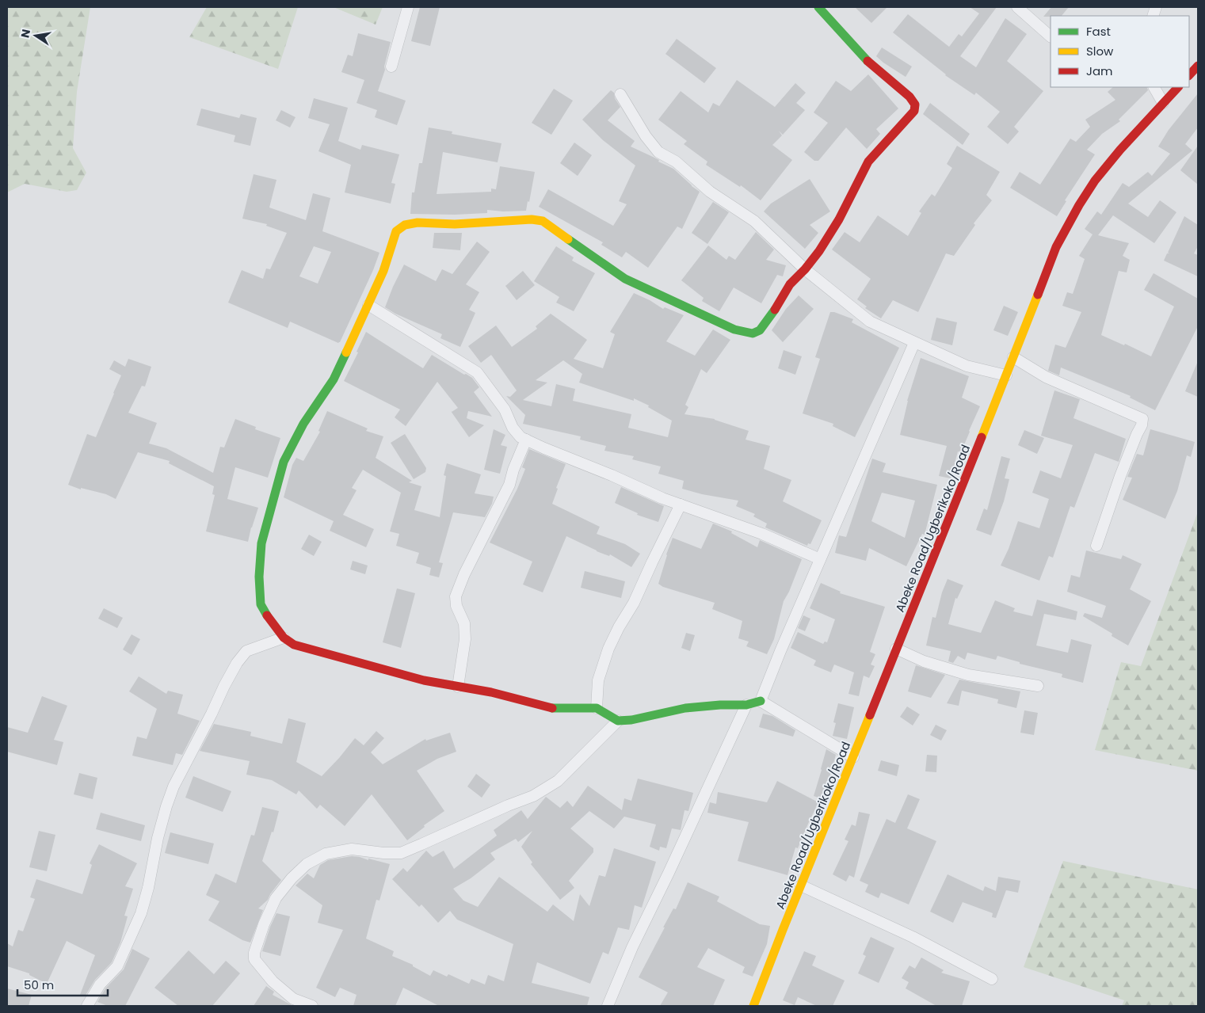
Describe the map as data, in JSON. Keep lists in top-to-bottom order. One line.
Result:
{"streets":{"street":["Abeke Road/Ugberikoko/Road"]},"legend":["Fast","Slow","Jam"],"scale_bar":"50 m","north":"left"}
